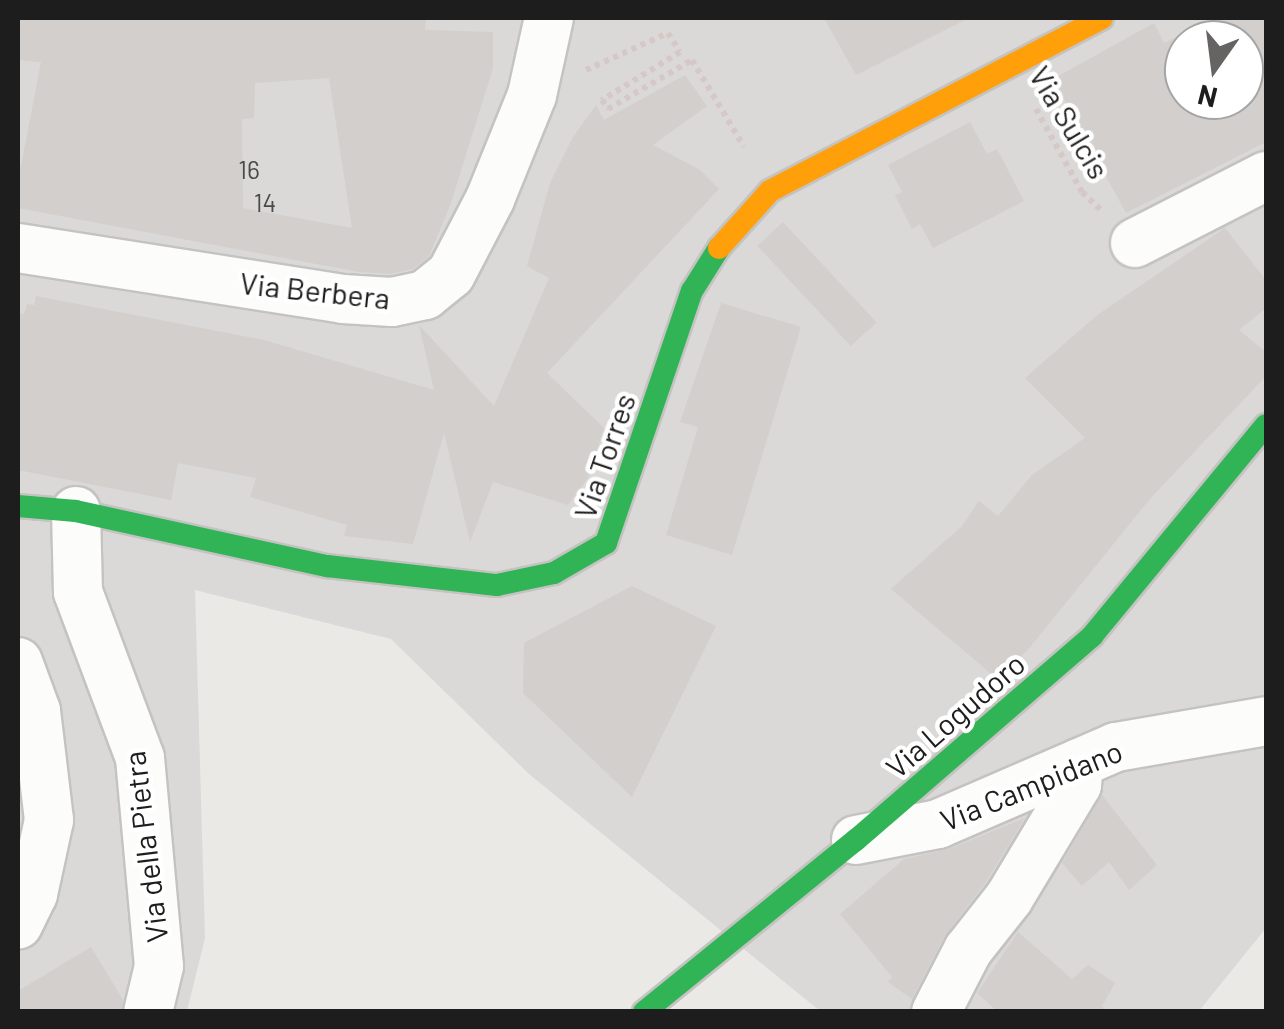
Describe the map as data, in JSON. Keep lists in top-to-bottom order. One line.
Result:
{"streets":{"street":["Via Berbera","Via Torres","Via Logudoro","Via Campidano","Via della Pietra"],"path":["Via Sulcis"]},"crossings":[["Via Sulcis","Via Torres"],["Via Torres","Via della Pietra"],["Via Logudoro","Via Campidano"]],"house_numbers":["16","14"],"north":"bottom"}
